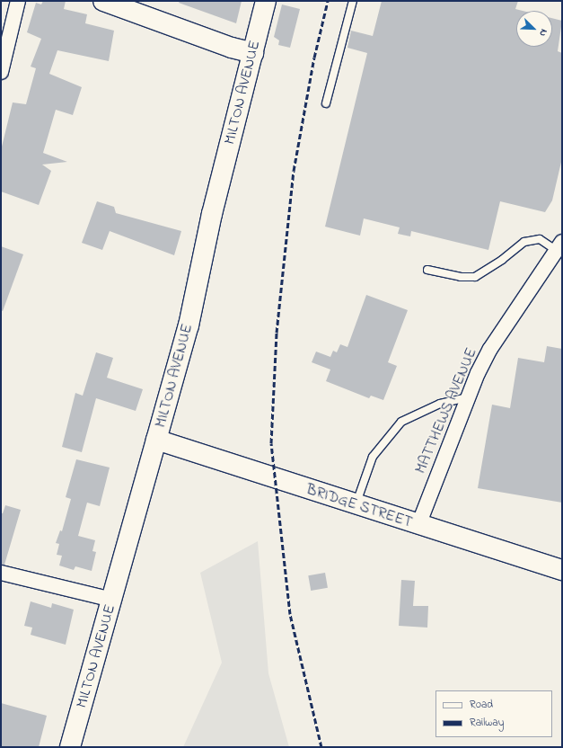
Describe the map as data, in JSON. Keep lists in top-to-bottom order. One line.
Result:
{"streets":{"main road":["MILTON AVENUE","BRIDGE STREET"],"street":["MATTHEWS AVENUE"]},"crossings":[["MILTON AVENUE","BRIDGE STREET"],["MATTHEWS AVENUE","BRIDGE STREET"]],"legend":["Road","Railway"],"north":"bottom right"}
